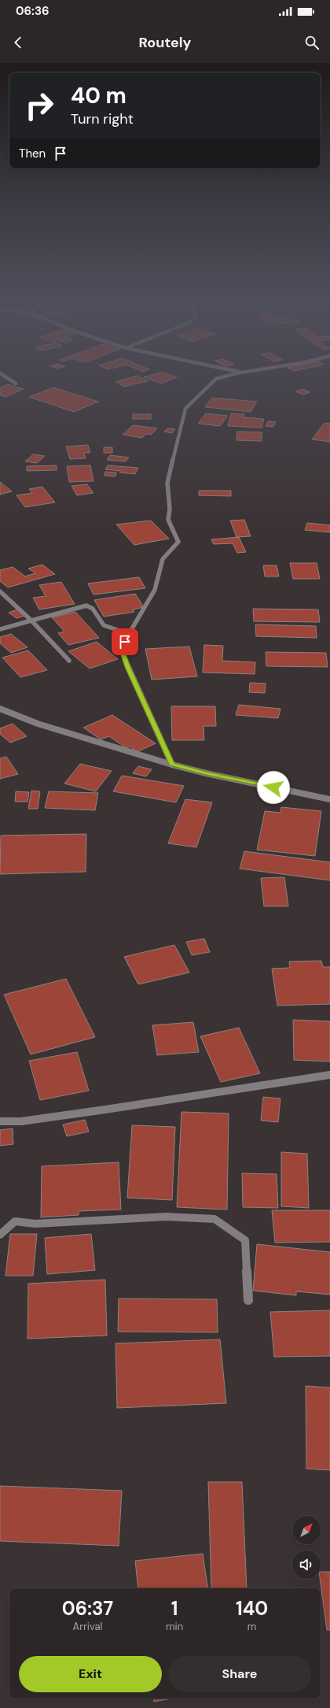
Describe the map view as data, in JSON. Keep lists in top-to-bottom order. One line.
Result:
{"north":"top right","page":{"status":"06:36","header":"Routely","turn":["40 m","Turn right"],"then":"Then","eta":["06:37","Arrival","1","min","140","m"],"buttons":["Exit","Share"]}}
